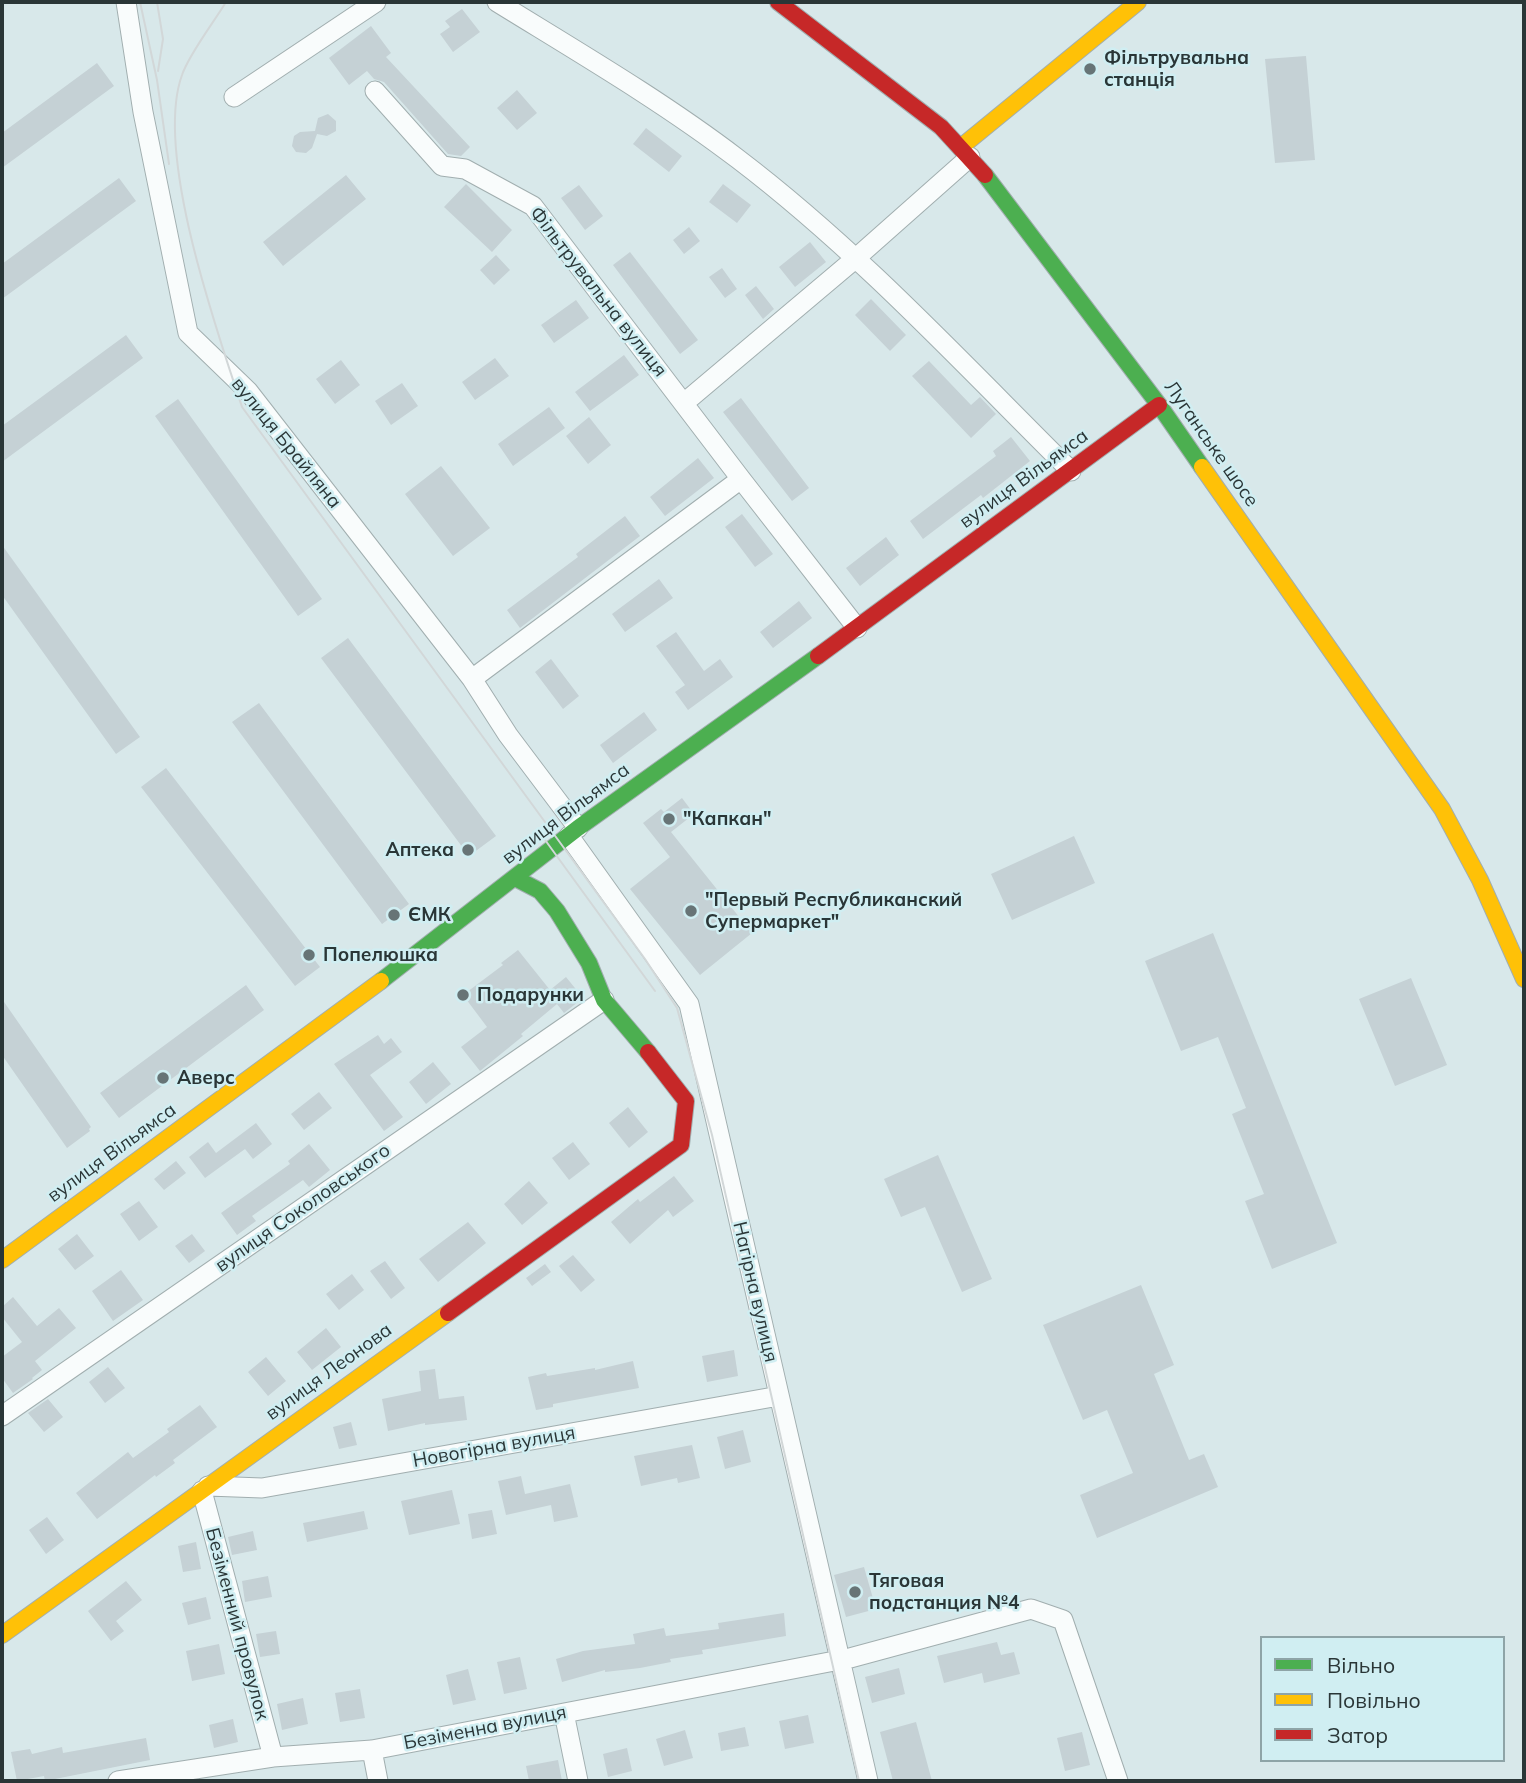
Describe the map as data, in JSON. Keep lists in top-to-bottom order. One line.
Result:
{"streets":{"street":["Фільтрувальна вулиця","вулиця Брайляна","Луганське шосе","вулиця Вільямса","вулиця Соколовського","Нагірна вулиця","вулиця Леонова","Новогірна вулиця","Безіменний провулок","Безіменна вулиця"]},"crossings":[["Фільтрувальна вулиця","вулиця Вільямса"],["вулиця Брайляна","вулиця Вільямса"],["вулиця Брайляна","Нагірна вулиця"],["Луганське шосе","вулиця Вільямса"],["вулиця Вільямса","Нагірна вулиця"],["вулиця Соколовського","вулиця Леонова"],["Нагірна вулиця","Новогірна вулиця"],["Нагірна вулиця","Безіменна вулиця"],["вулиця Леонова","Новогірна вулиця"],["вулиця Леонова","Безіменний провулок"],["Новогірна вулиця","Безіменний провулок"],["Безіменний провулок","Безіменна вулиця"]],"places":["Фільтрувальна станція","\"Капкан\"","Аптека","\"Первый Республиканский Супермаркет\"","ЄМК","Попелюшка","Подарунки","Аверс","Тяговая подстанция №4"],"legend":["Вільно","Повільно","Затор"]}
